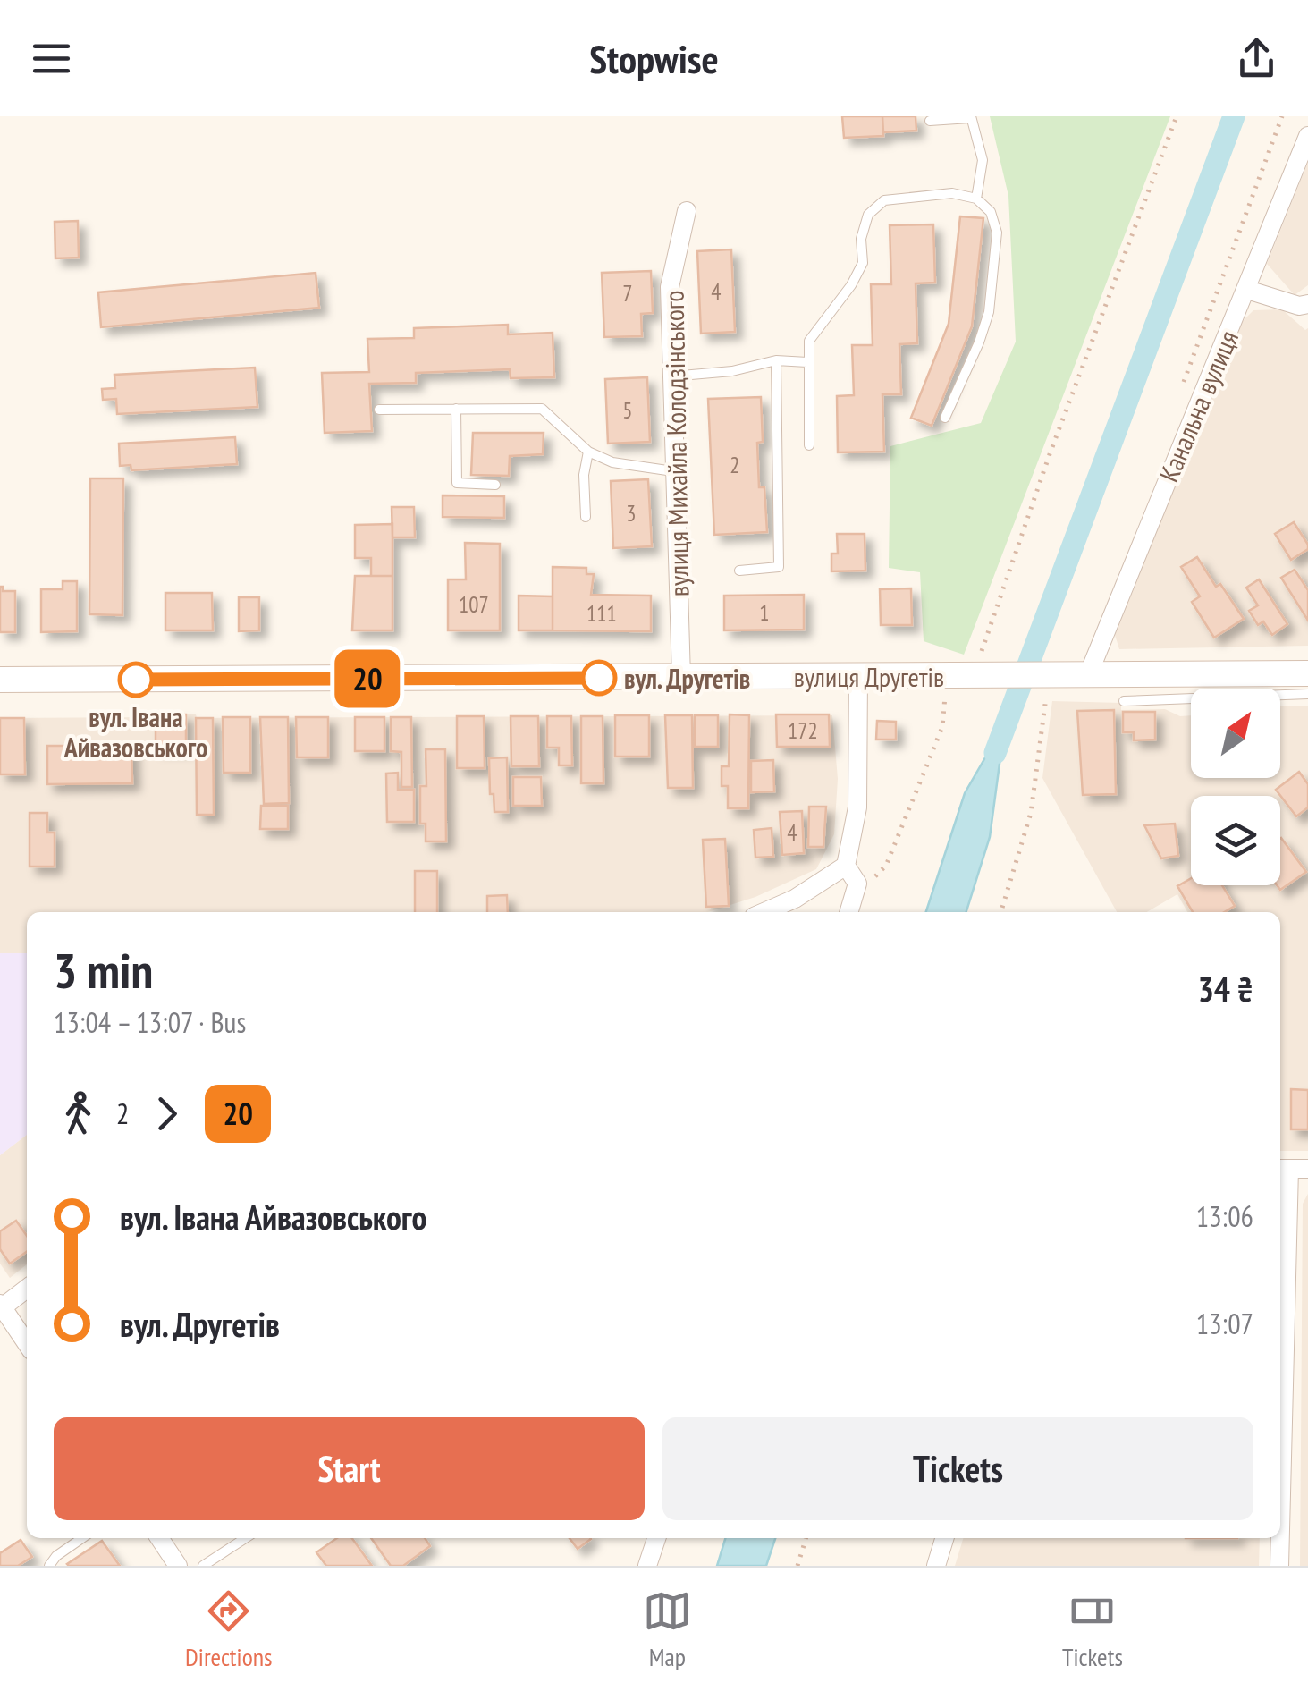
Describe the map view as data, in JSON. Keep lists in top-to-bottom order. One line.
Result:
{"streets":{"main road":["вулиця Другетів"],"street":["Канальна вулиця","вулиця Михайла Колодзінського"]},"crossings":[["Канальна вулиця","вулиця Другетів"],["вулиця Михайла Колодзінського","вулиця Другетів"]],"places":["вул. Другетів","вул. Івана Айвазовського"],"lines":["bus line 20"],"house_numbers":["4","7","5","2","3","107","1","111","172","4"],"north":"top right","page":{"header":"Stopwise","on_map":"20","heading":["3 min","13:04 – 13:07 · Bus","34 ₴"],"legs":["2","20"],"list":[{"name":"вул. Івана Айвазовського","value":"13:06"},{"name":"вул. Другетів","value":"13:07"}],"buttons":["Start","Tickets"],"tabs":["Directions","Map","Tickets"]}}
